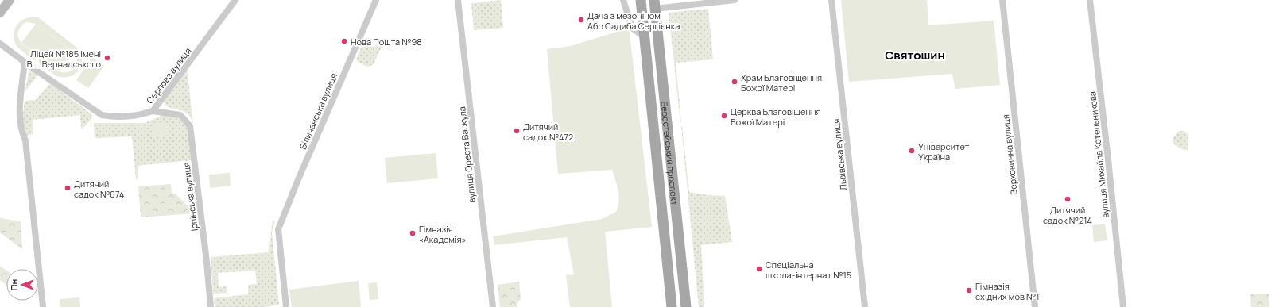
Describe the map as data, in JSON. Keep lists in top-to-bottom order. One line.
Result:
{"streets":{"main road":["Берестейський проспект"],"street":["Серпова вулиця","Біличанська вулиця","вулиця Ореста Васкула","Львівська вулиця","Верховинна вулиця","вулиця Михайла Котельникова","Ірпінська вулиця"]},"crossings":[["Серпова вулиця","Ірпінська вулиця"]],"districts":["Святошин"],"places":["Дача з мезоніном Або Садиба Сергієнка","Нова Пошта №98","Ліцей №185 імені В. І. Вернадського","Храм Благовіщення Божої Матері","Церква Благовіщення Божої Матері","Дитячий садок №472","Університет Україна","Дитячий садок №674","Дитячий садок №214","Гімназія «Академія»","Спеціальна школа-інтернат №15","Гімназія східних мов №1"],"north":"left"}
